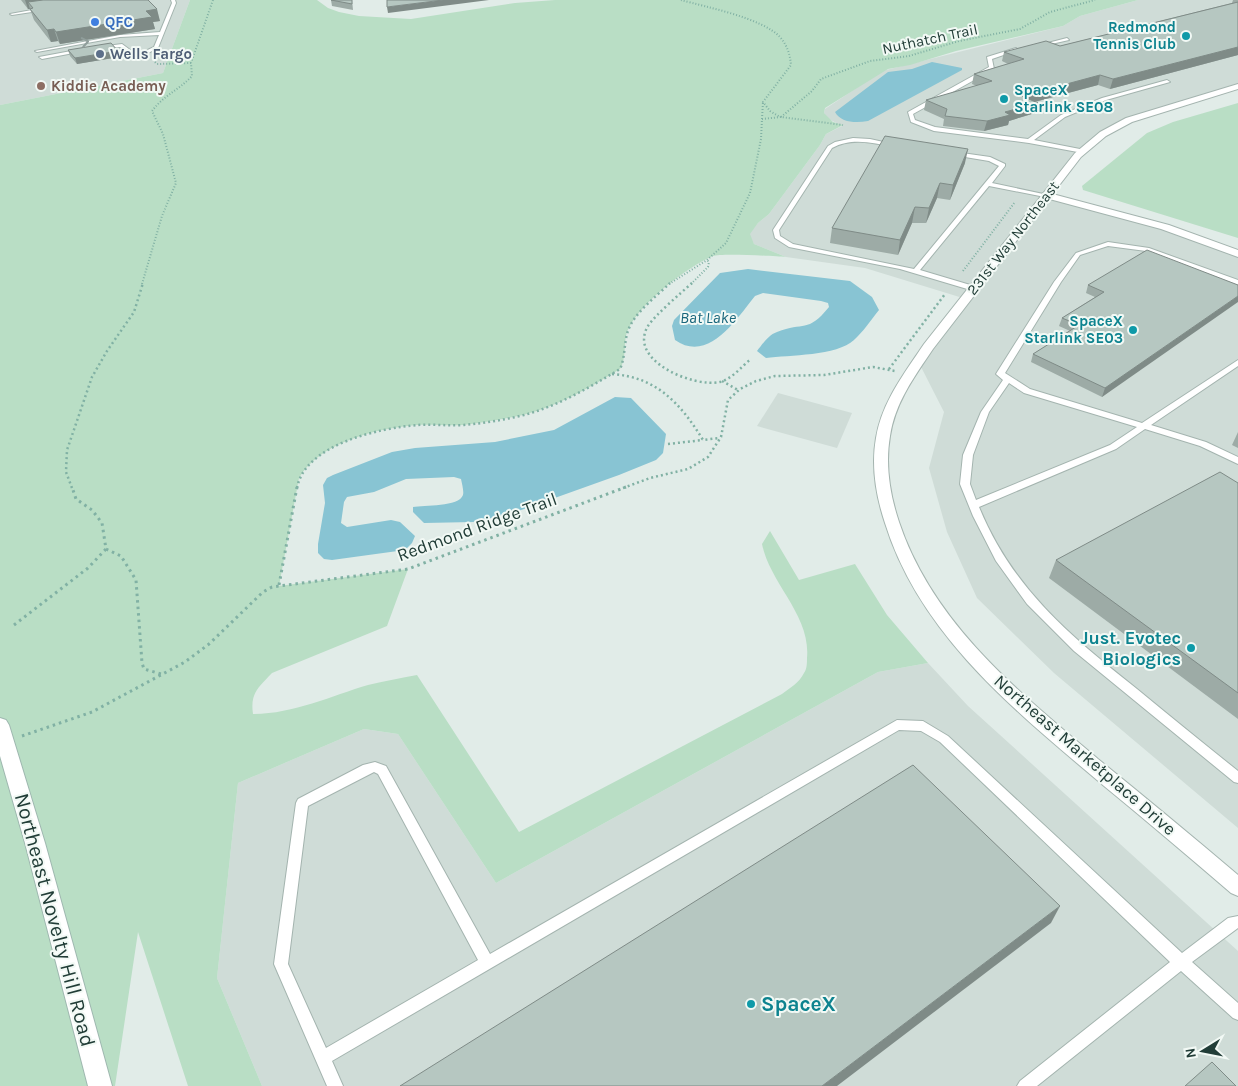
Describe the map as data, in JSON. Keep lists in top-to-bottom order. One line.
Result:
{"streets":{"street":["231st Way Northeast","Northeast Marketplace Drive","Northeast Novelty Hill Road"],"path":["Nuthatch Trail","Redmond Ridge Trail"]},"crossings":[["231st Way Northeast","Northeast Marketplace Drive"],["Redmond Ridge Trail","Northeast Novelty Hill Road"]],"water":["Bat Lake"],"places":["QFC","Redmond Tennis Club","Wells Fargo","Kiddie Academy","SpaceX Starlink SE08","SpaceX Starlink SE03","Just. Evotec Biologics","SpaceX"],"north":"left"}
